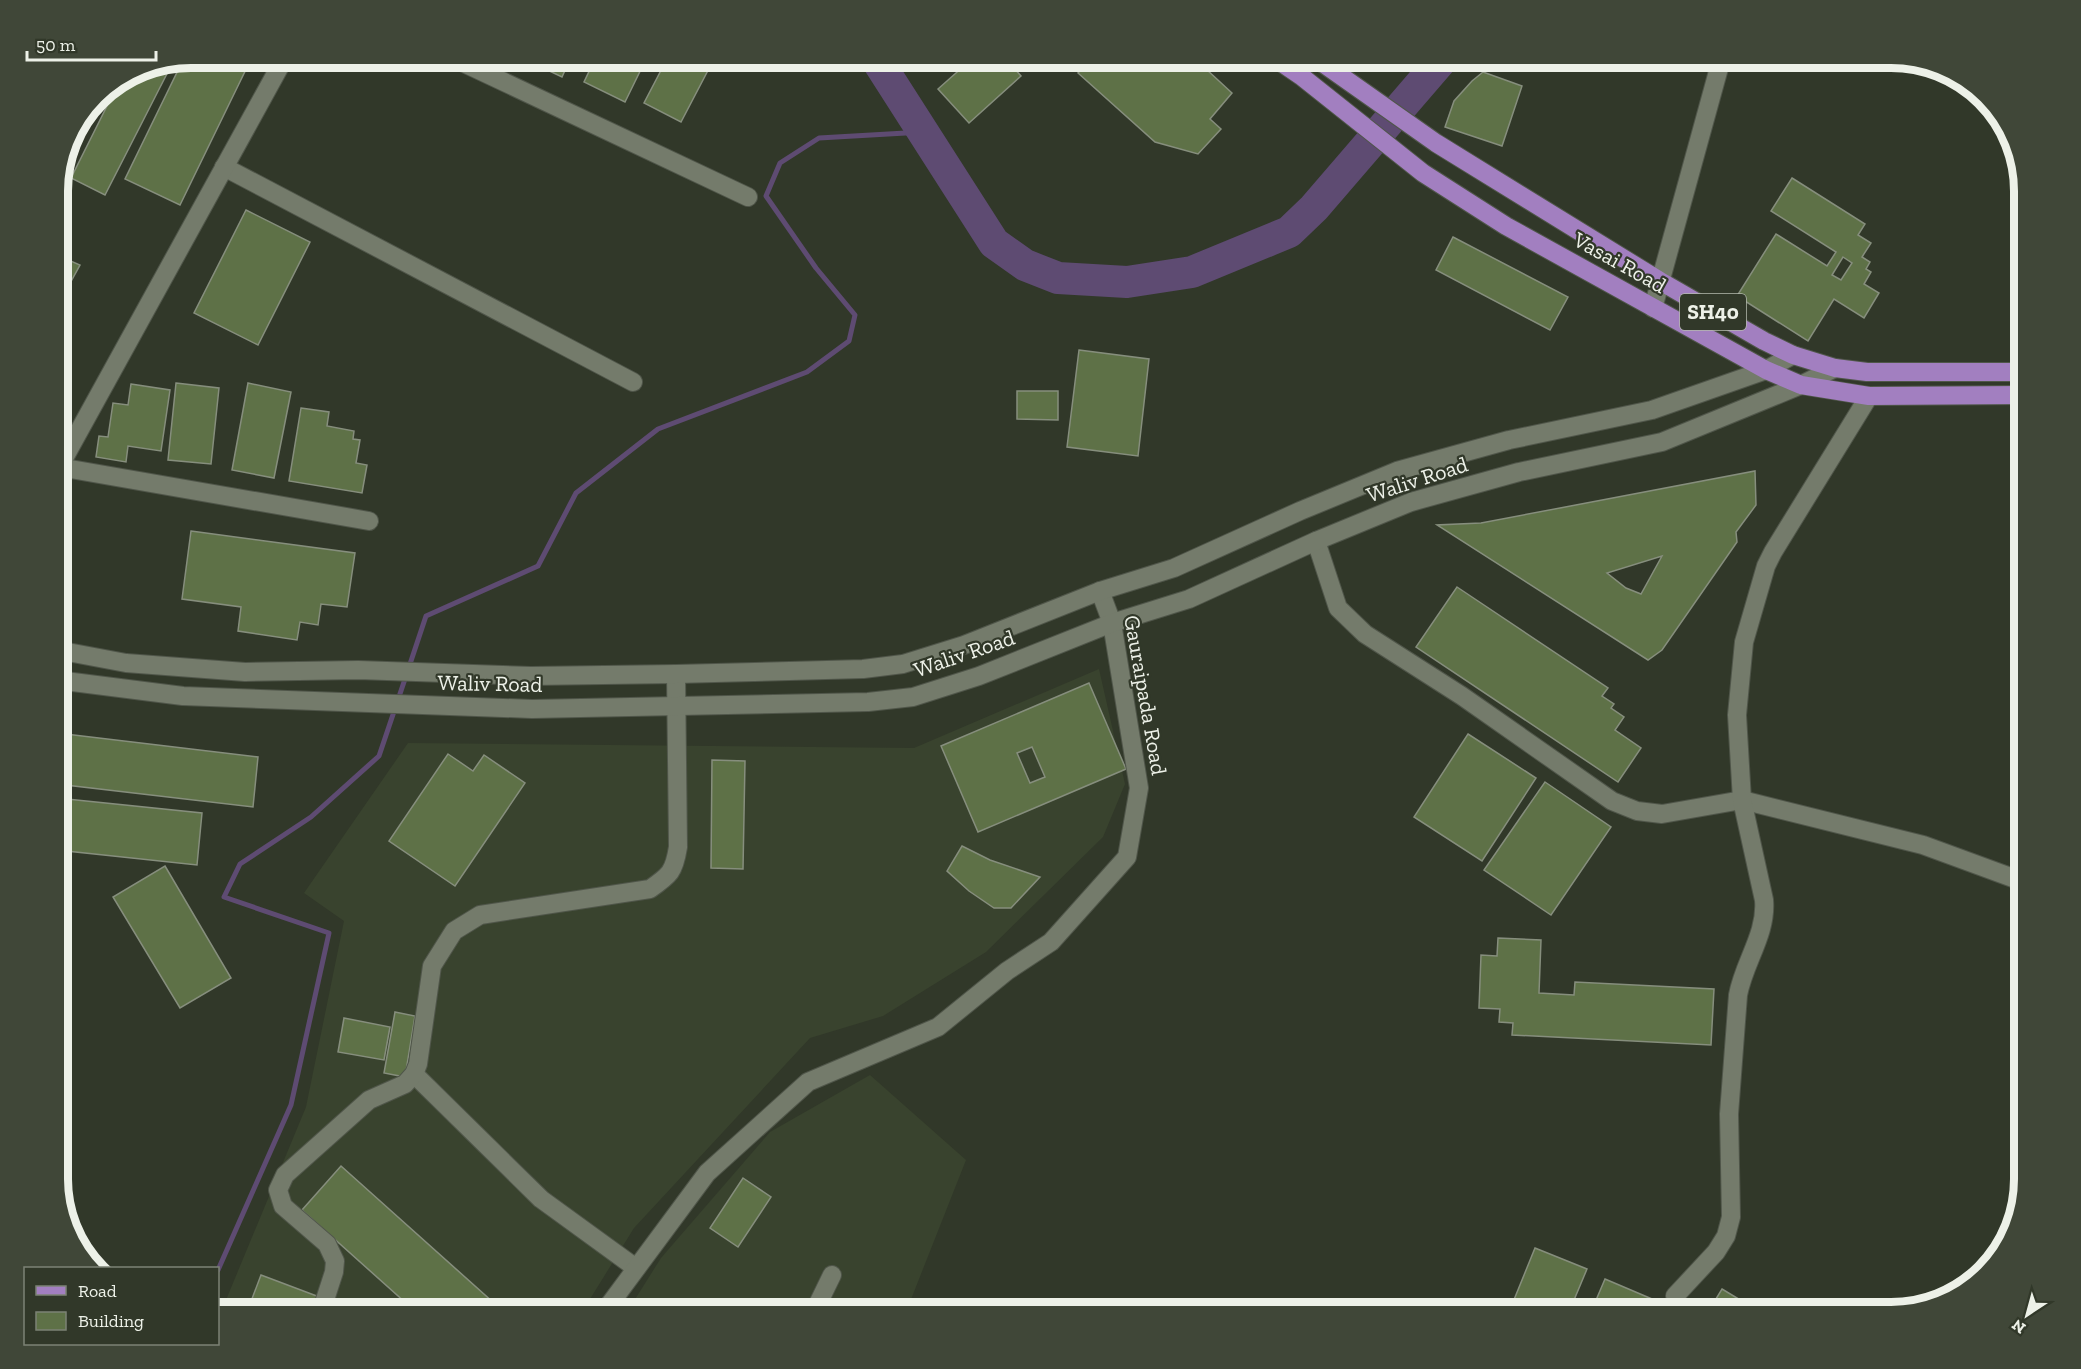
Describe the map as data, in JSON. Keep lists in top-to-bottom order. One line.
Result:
{"streets":{"main road":["Vasai Road","SH40"],"street":["Waliv Road","Gauraipada Road"]},"crossings":[["Vasai Road","Waliv Road"],["Waliv Road","Gauraipada Road"]],"legend":["Road","Building"],"scale_bar":"50 m","north":"bottom left"}
